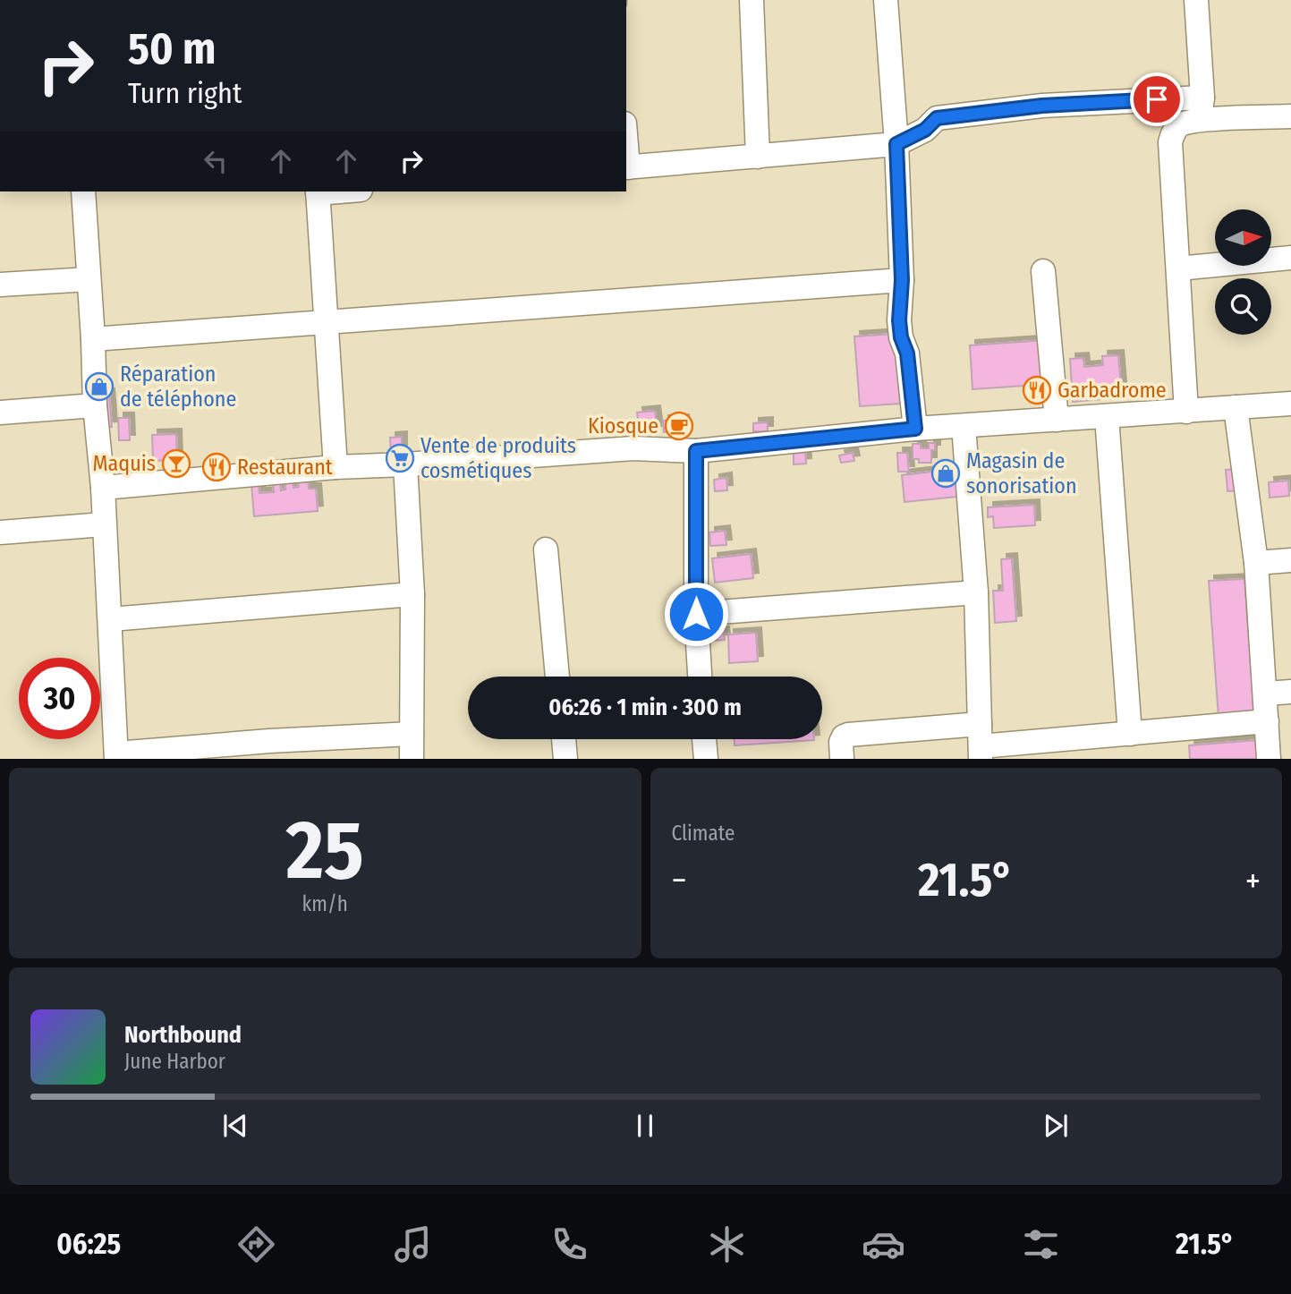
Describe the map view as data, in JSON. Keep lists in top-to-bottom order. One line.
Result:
{"places":{"shop":["Réparation de téléphone","Magasin de sonorisation"],"restaurant":["Garbadrome","Restaurant"],"cafe":["Kiosque"],"supermarket":["Vente de produits cosmétiques"],"bar":["Maquis"]},"north":"right","page":{"turn":["50 m","Turn right"],"limit":"30","trip":"06:26 · 1 min · 300 m","tile":[["25","km/h"],"Climate"],"heat":["−","21.5°","+"],"song":["Northbound","June Harbor"],"tabs":["06:25","21.5°"]}}
